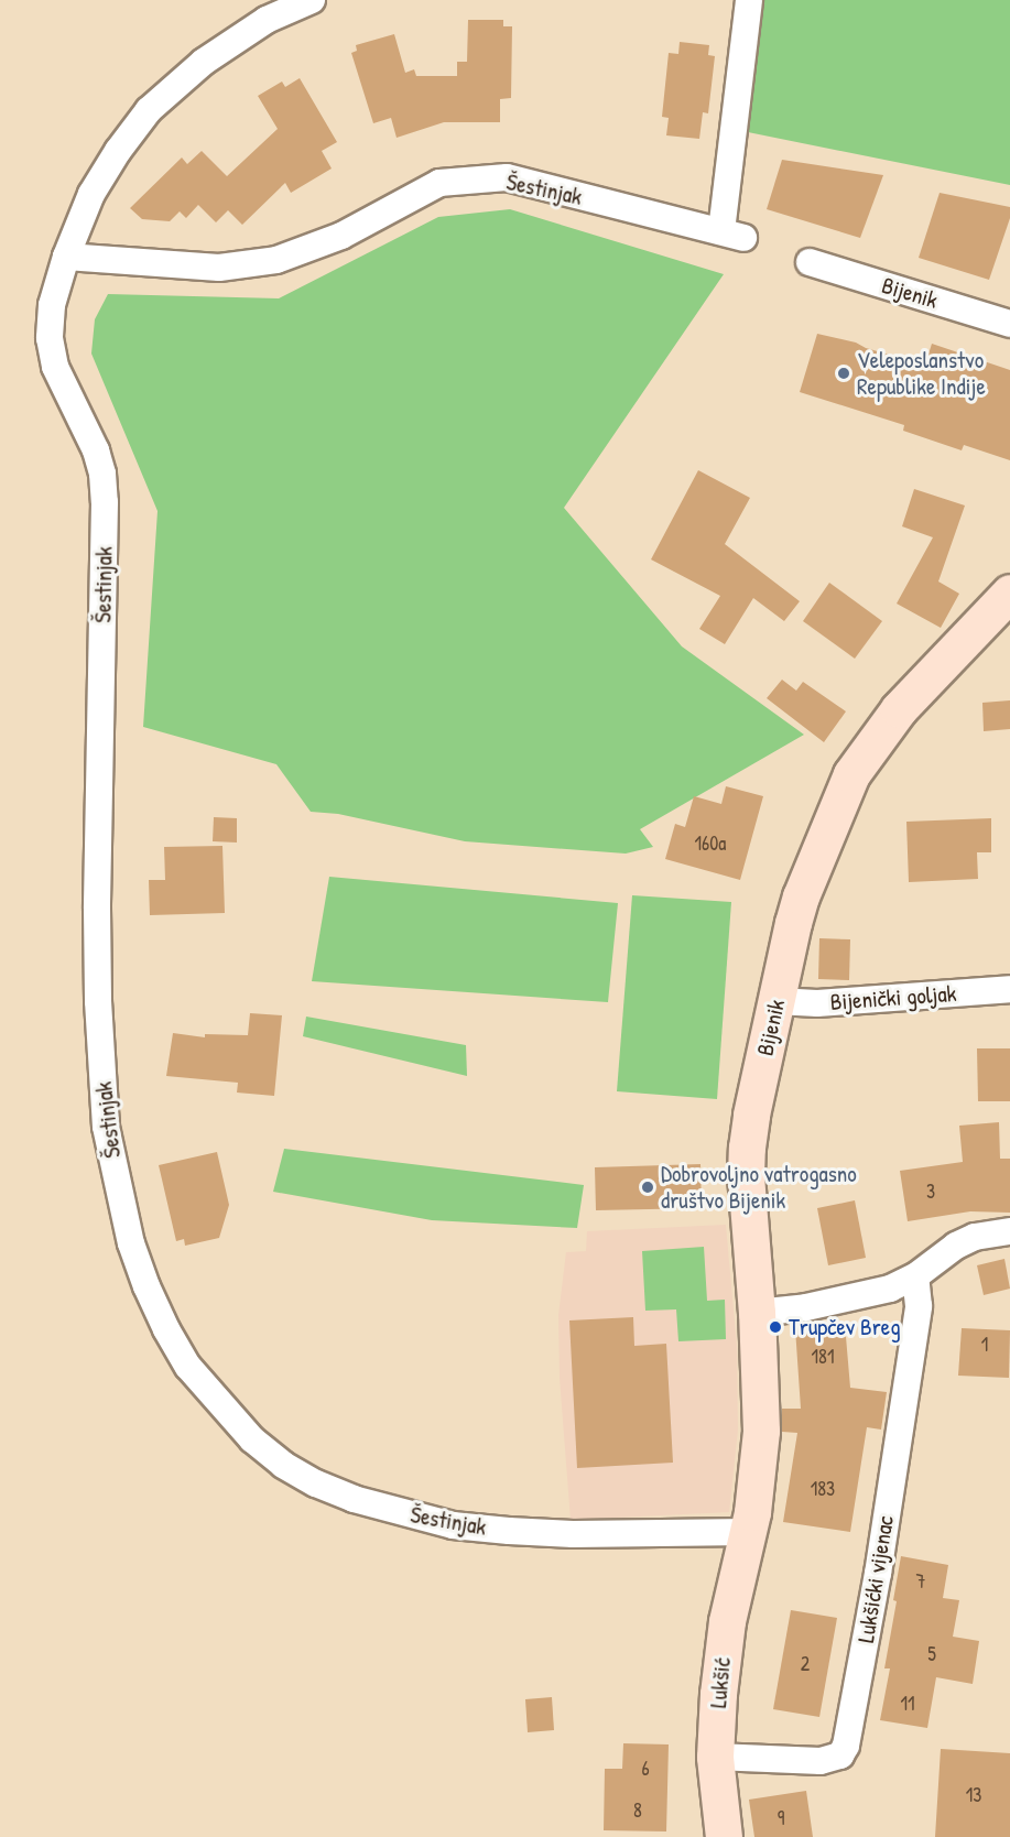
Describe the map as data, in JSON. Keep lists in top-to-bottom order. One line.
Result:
{"streets":{"main road":["Bijenik","Lukšić"],"street":["Šestinjak","Bijenički goljak","Lukšićki vijenac"]},"crossings":[["Šestinjak","Bijenik"],["Šestinjak","Lukšić"],["Bijenik","Bijenički goljak"],["Bijenik","Lukšić"],["Lukšićki vijenac","Lukšić"]],"places":["Veleposlanstvo Republike Indije","Dobrovoljno vatrogasno društvo Bijenik","Trupčev Breg"],"house_numbers":["160a","3","1","181","183","7","5","2","11","6","13","8","9"]}
